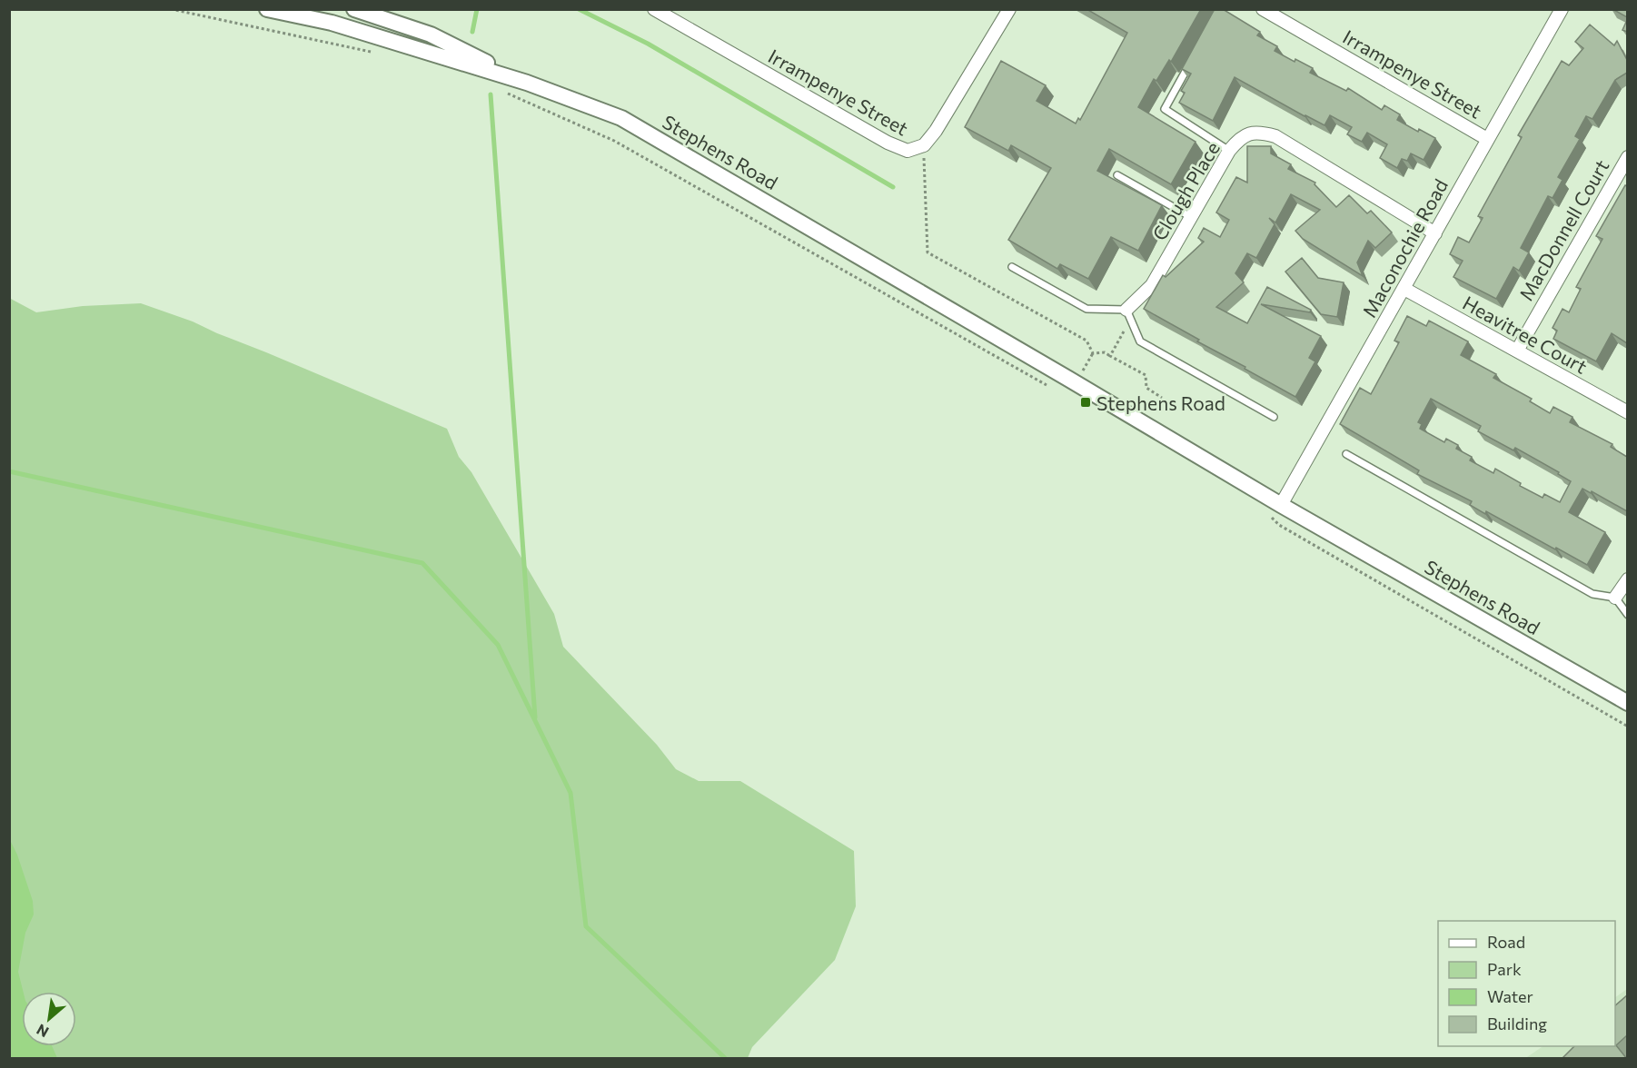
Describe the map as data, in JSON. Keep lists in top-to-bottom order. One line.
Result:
{"streets":{"street":["Irrampenye Street","Stephens Road","Clough Place","MacDonnell Court","Maconochie Road","Heavitree Court"]},"crossings":[["Irrampenye Street","Maconochie Road"],["Stephens Road","Maconochie Road"],["Clough Place","Maconochie Road"],["MacDonnell Court","Heavitree Court"],["Maconochie Road","Heavitree Court"]],"places":{"transit":["Stephens Road"]},"legend":["Road","Park","Water","Building"],"north":"bottom left"}
